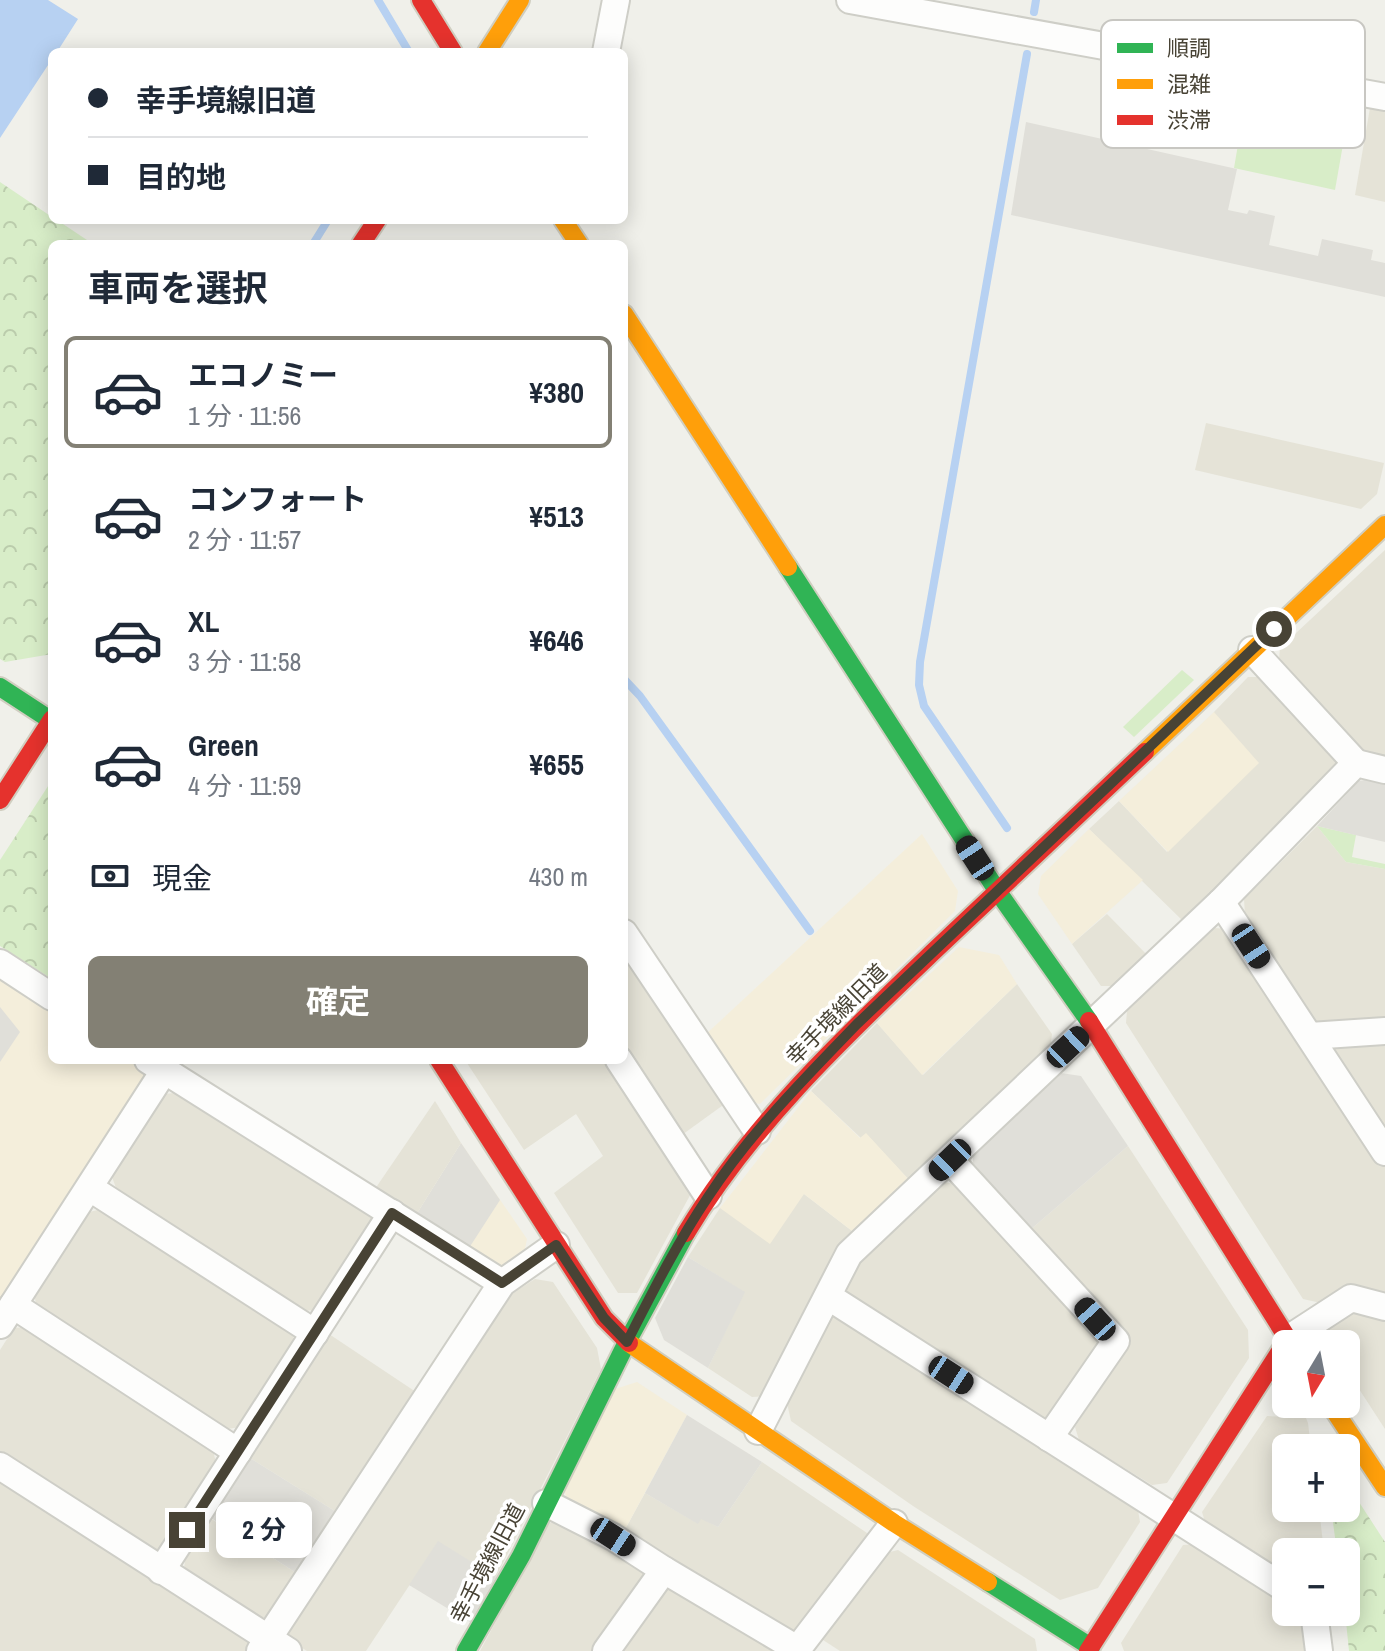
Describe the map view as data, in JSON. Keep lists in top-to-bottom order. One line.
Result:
{"streets":{"street":["幸手境線旧道"]},"legend":["順調","混雑","渋滞"],"north":"bottom","page":{"banner":["幸手境線旧道","目的地"],"heading":"車両を選択","list":[{"name":"エコノミー","note":"1 分 · 11:56","value":"¥380"},{"name":"コンフォート","note":"2 分 · 11:57","value":"¥513"},{"name":"XL","note":"3 分 · 11:58","value":"¥646"},{"name":"Green","note":"4 分 · 11:59","value":"¥655"}],"pay":["現金","430 m"],"buttons":"確定","map_buttons":["+","−"],"bubble":"2 分"}}
